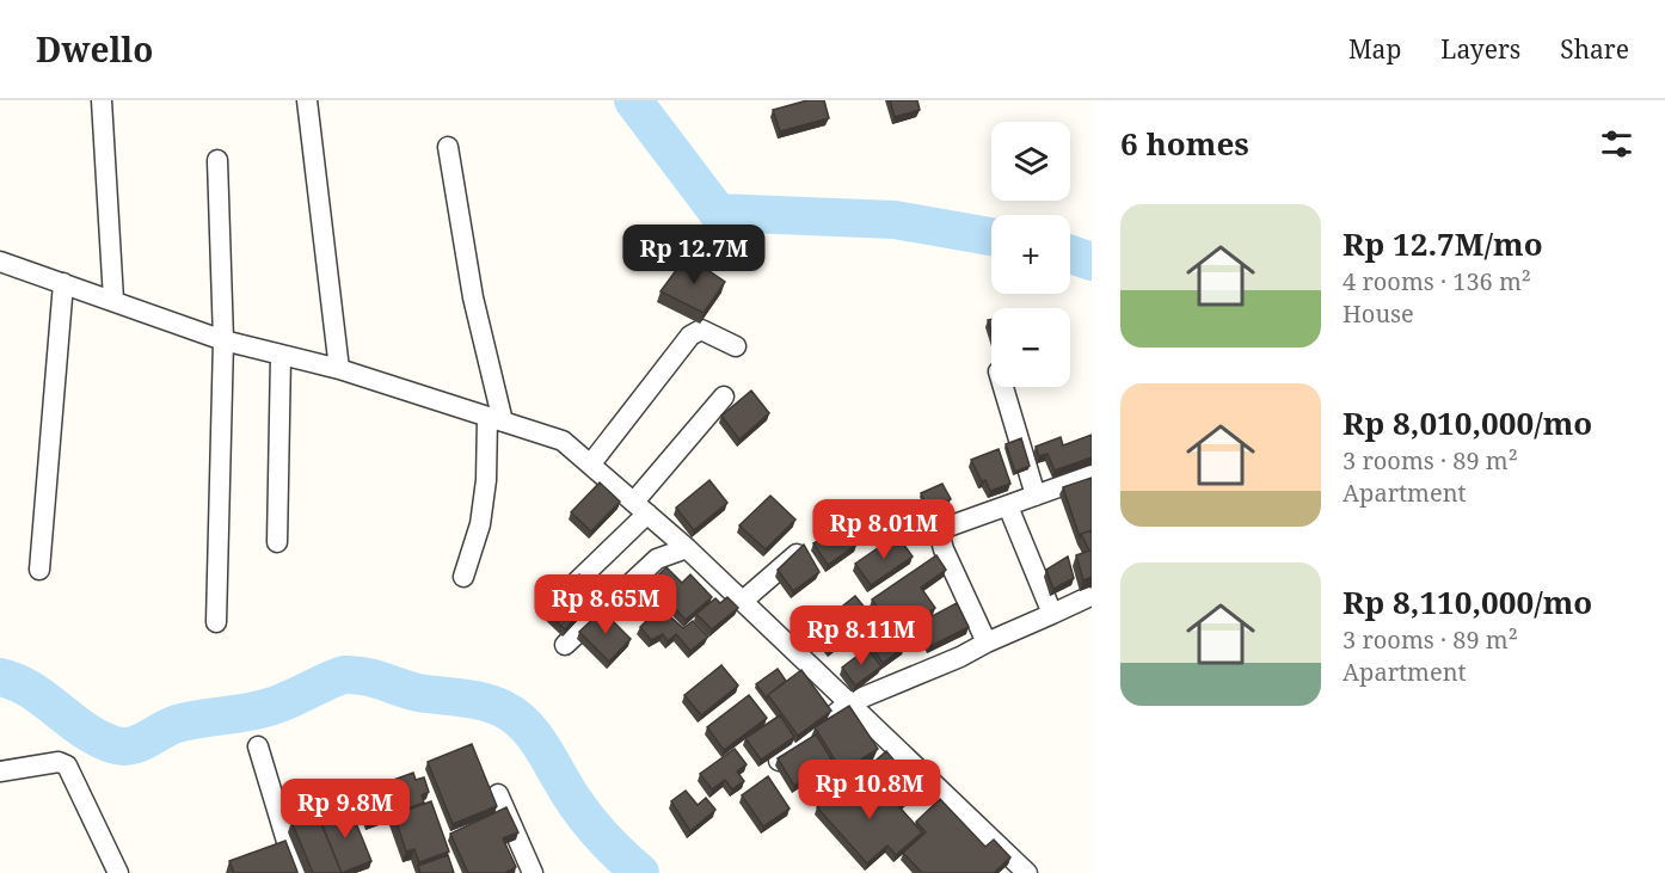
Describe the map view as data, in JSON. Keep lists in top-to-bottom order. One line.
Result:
{"page":{"header":"Dwello","nav":["Map","Layers","Share"],"heading":"6 homes","map_buttons":["+","−"],"list":[{"name":"Rp 12.7M/mo","note":"4 rooms · 136 m² · House"},{"name":"Rp 8,010,000/mo","note":"3 rooms · 89 m² · Apartment"},{"name":"Rp 8,110,000/mo","note":"3 rooms · 89 m² · Apartment"}],"price":["Rp 12.7M","Rp 8.01M","Rp 8.65M","Rp 8.11M","Rp 10.8M","Rp 9.8M"]}}
